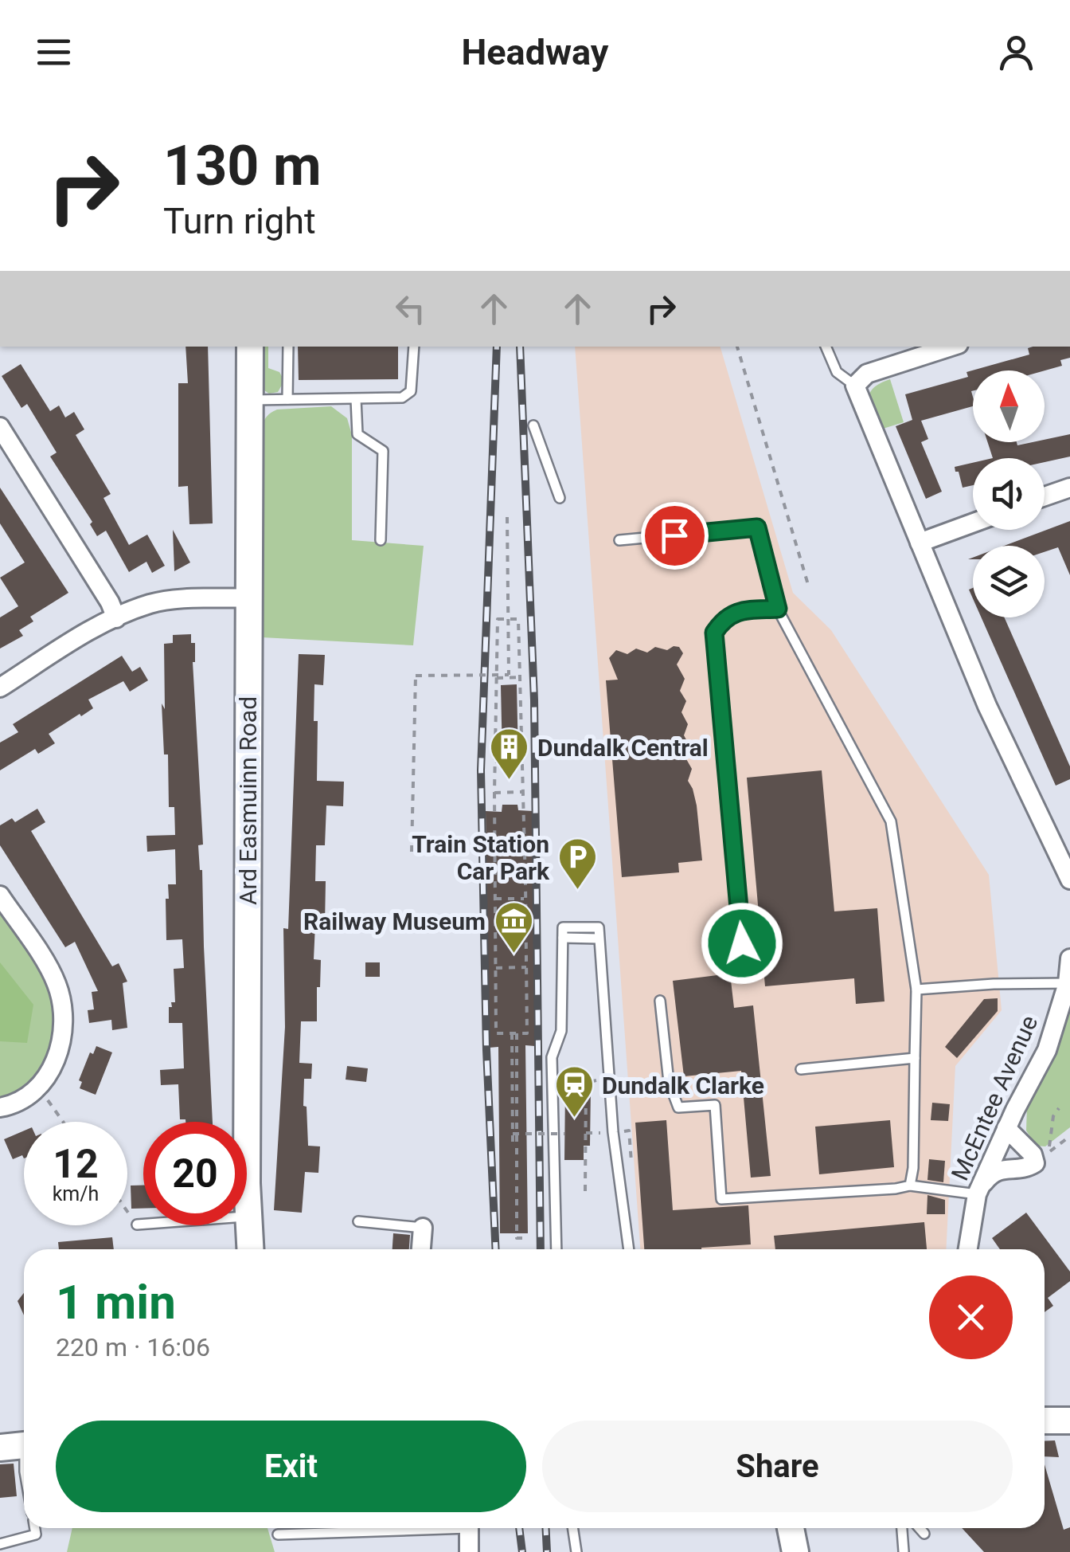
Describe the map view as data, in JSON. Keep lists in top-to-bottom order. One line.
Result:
{"streets":{"street":["Ard Easmuinn Road","McEntee Avenue"]},"places":{"building":["Dundalk Central"],"parking":["Train Station Car Park"],"museum":["Railway Museum"],"station":["Dundalk Clarke"]},"north":"top","page":{"header":"Headway","turn":["130 m","Turn right"],"speed":"12 km/h","limit":"20","heading":["1 min","220 m · 16:06"],"buttons":["Exit","Share"]}}
